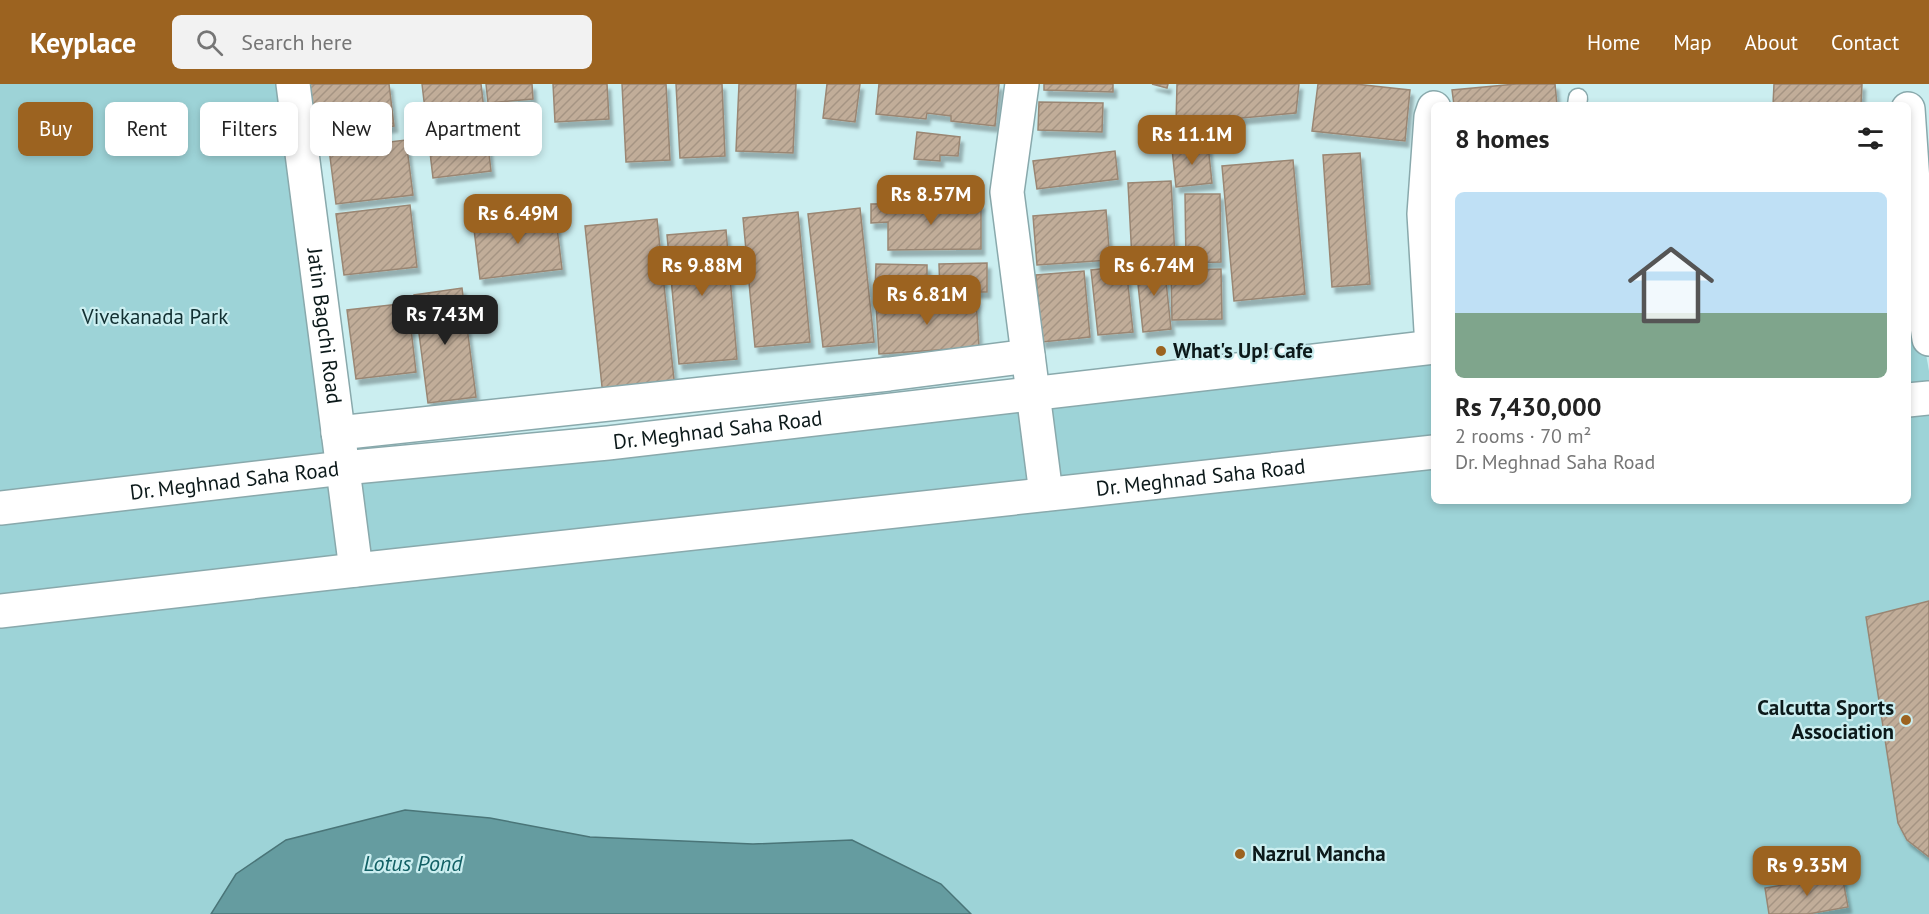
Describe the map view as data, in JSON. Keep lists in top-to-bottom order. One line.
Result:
{"streets":{"street":["Jatin Bagchi Road","Dr. Meghnad Saha Road"]},"crossings":[["Jatin Bagchi Road","Dr. Meghnad Saha Road"]],"water":["Lotus Pond"],"parks":["Vivekanada Park"],"places":["What's Up! Cafe","Calcutta Sports Association","Nazrul Mancha"],"page":{"header":"Keyplace","search":"Search here","nav":["Home","Map","About","Contact"],"chip":["Buy","Rent","Filters","New","Apartment"],"heading":"8 homes","price":["Rs 11.1M","Rs 8.57M","Rs 6.49M","Rs 9.88M","Rs 6.74M","Rs 6.81M","Rs 7.43M","Rs 9.35M"],"list":[{"name":"Rs 7,430,000","note":"2 rooms · 70 m² · Dr. Meghnad Saha Road"}]}}
